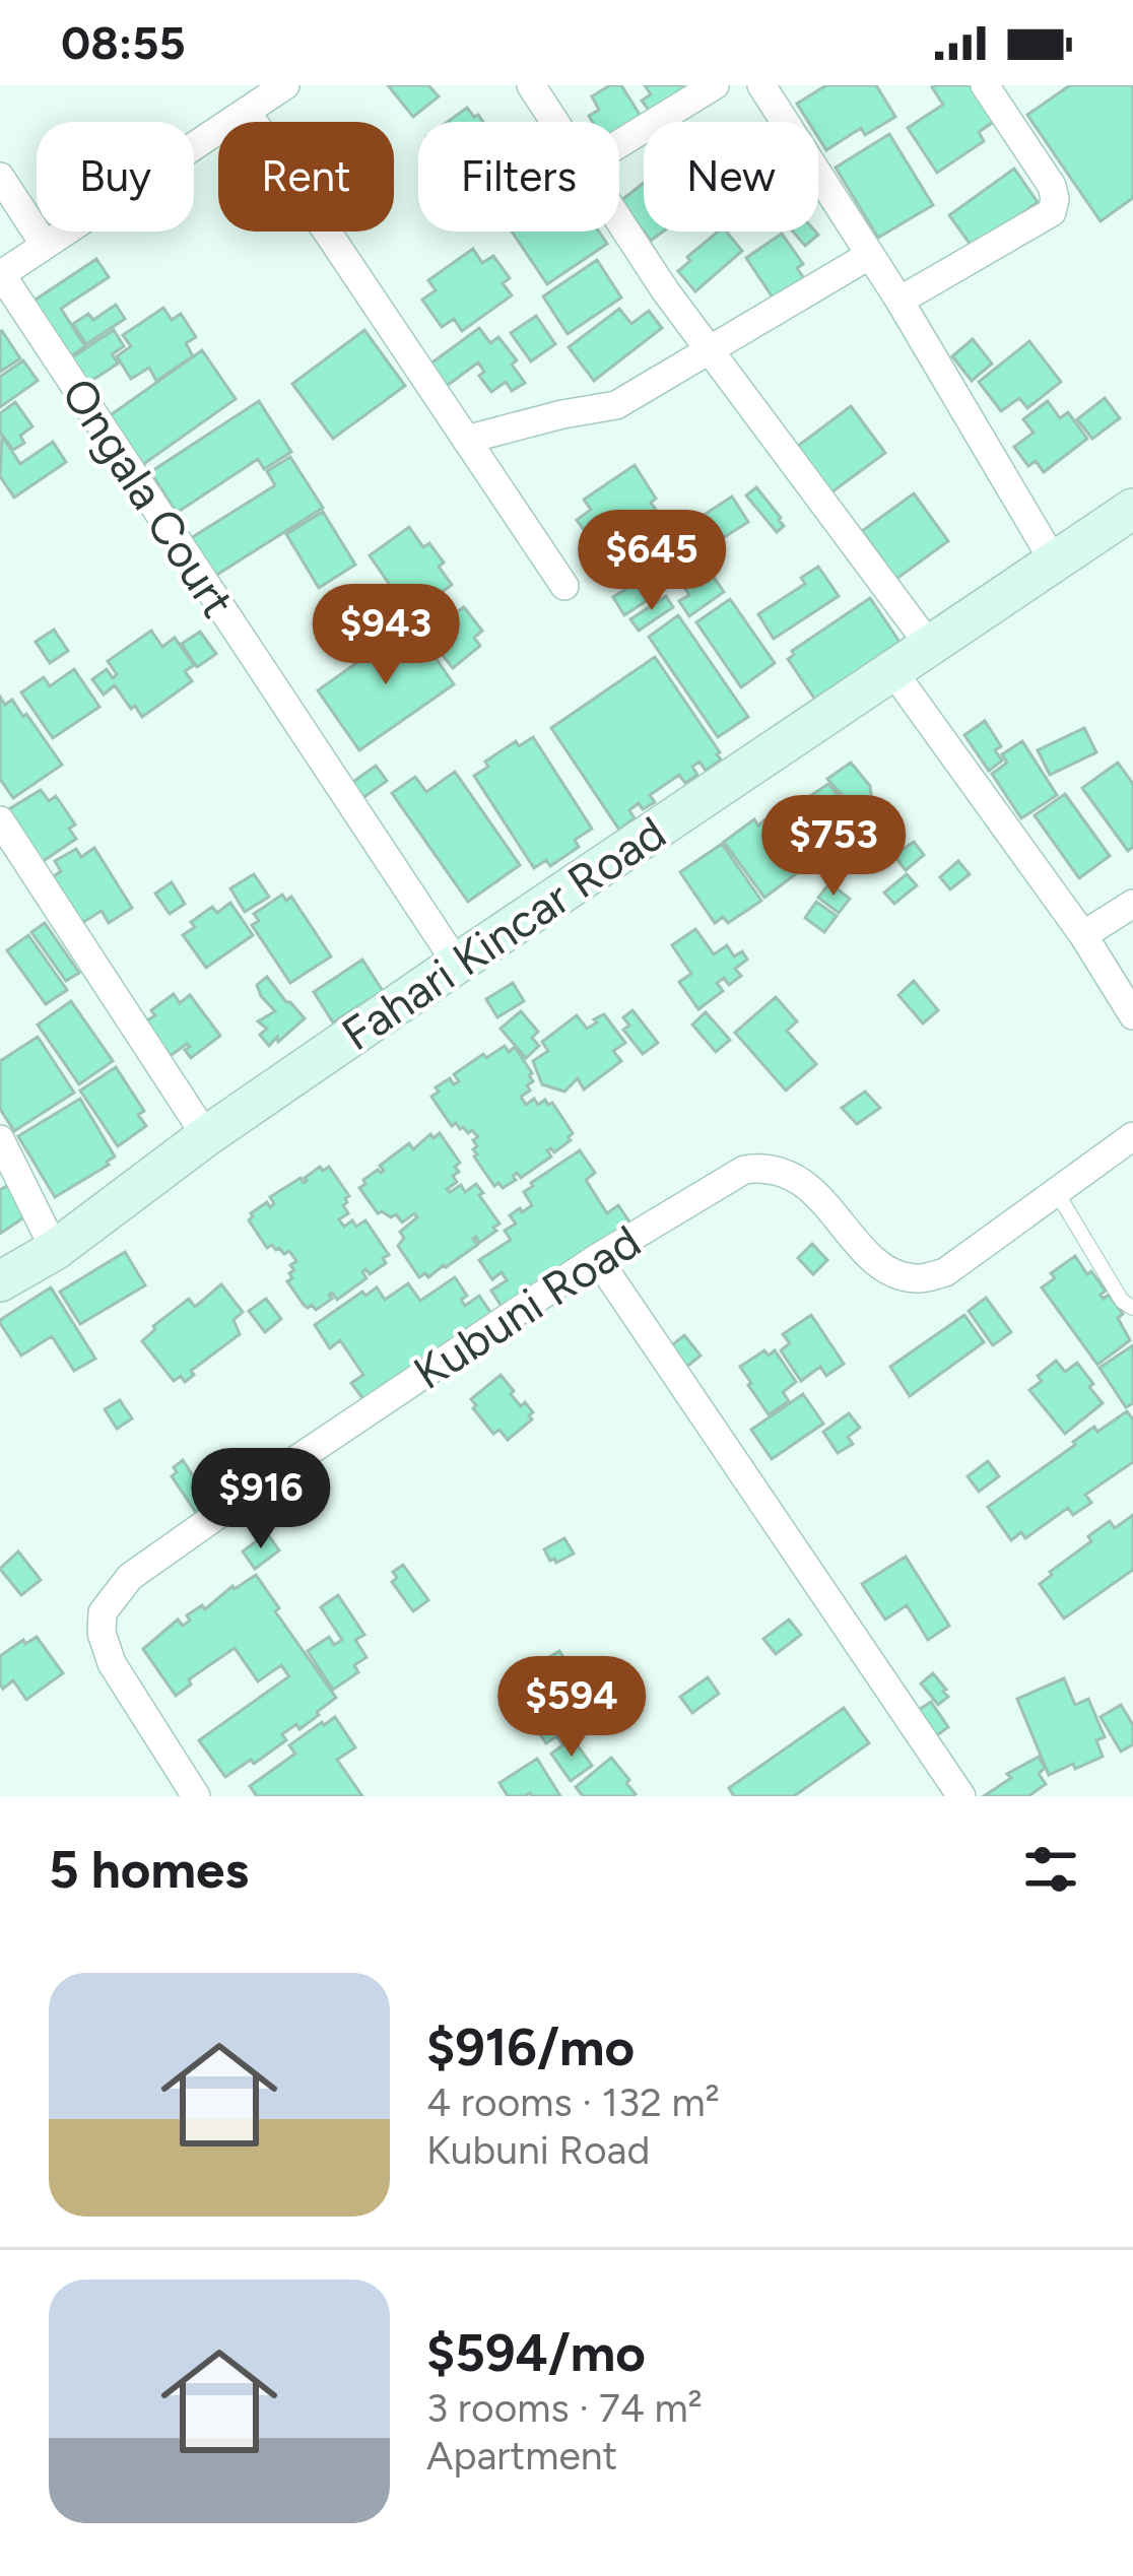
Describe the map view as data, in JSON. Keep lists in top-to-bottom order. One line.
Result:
{"streets":{"street":["Ongala Court","Fahari Kincar Road","Kubuni Road"]},"crossings":[["Ongala Court","Fahari Kincar Road"]],"page":{"status":"08:55","chip":["Buy","Rent","Filters","New"],"price":["$645","$943","$753","$916","$594"],"heading":"5 homes","list":[{"name":"$916/mo","note":"4 rooms · 132 m² · Kubuni Road"},{"name":"$594/mo","note":"3 rooms · 74 m² · Apartment"}]}}
